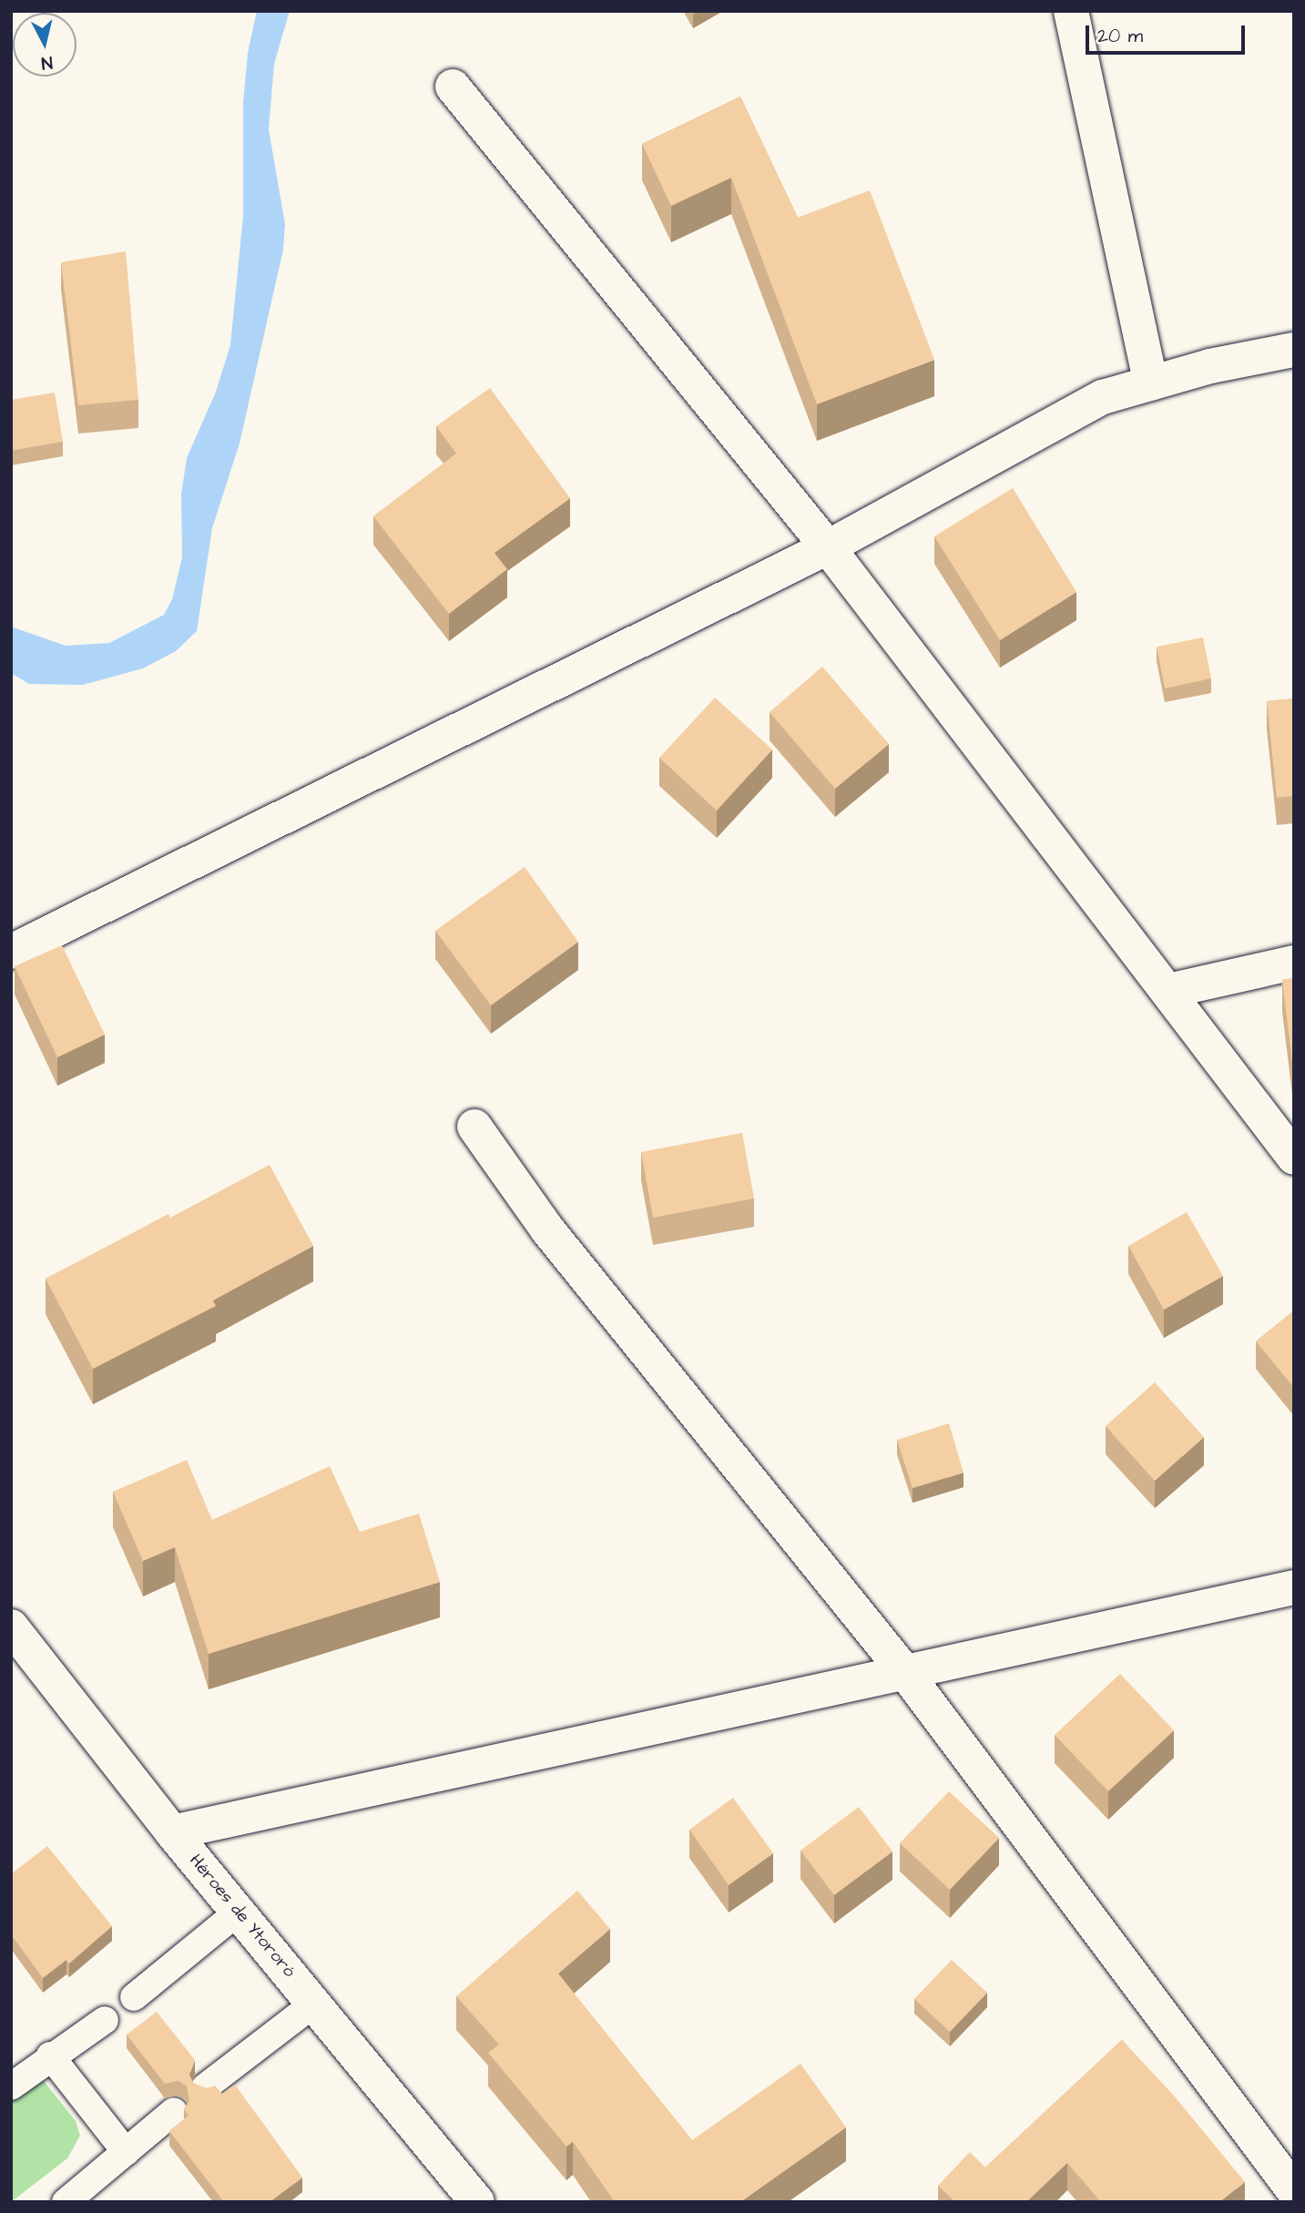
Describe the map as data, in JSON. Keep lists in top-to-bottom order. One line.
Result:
{"streets":{"street":["Héroes de Ytororó"]},"scale_bar":"20 m","north":"bottom"}
